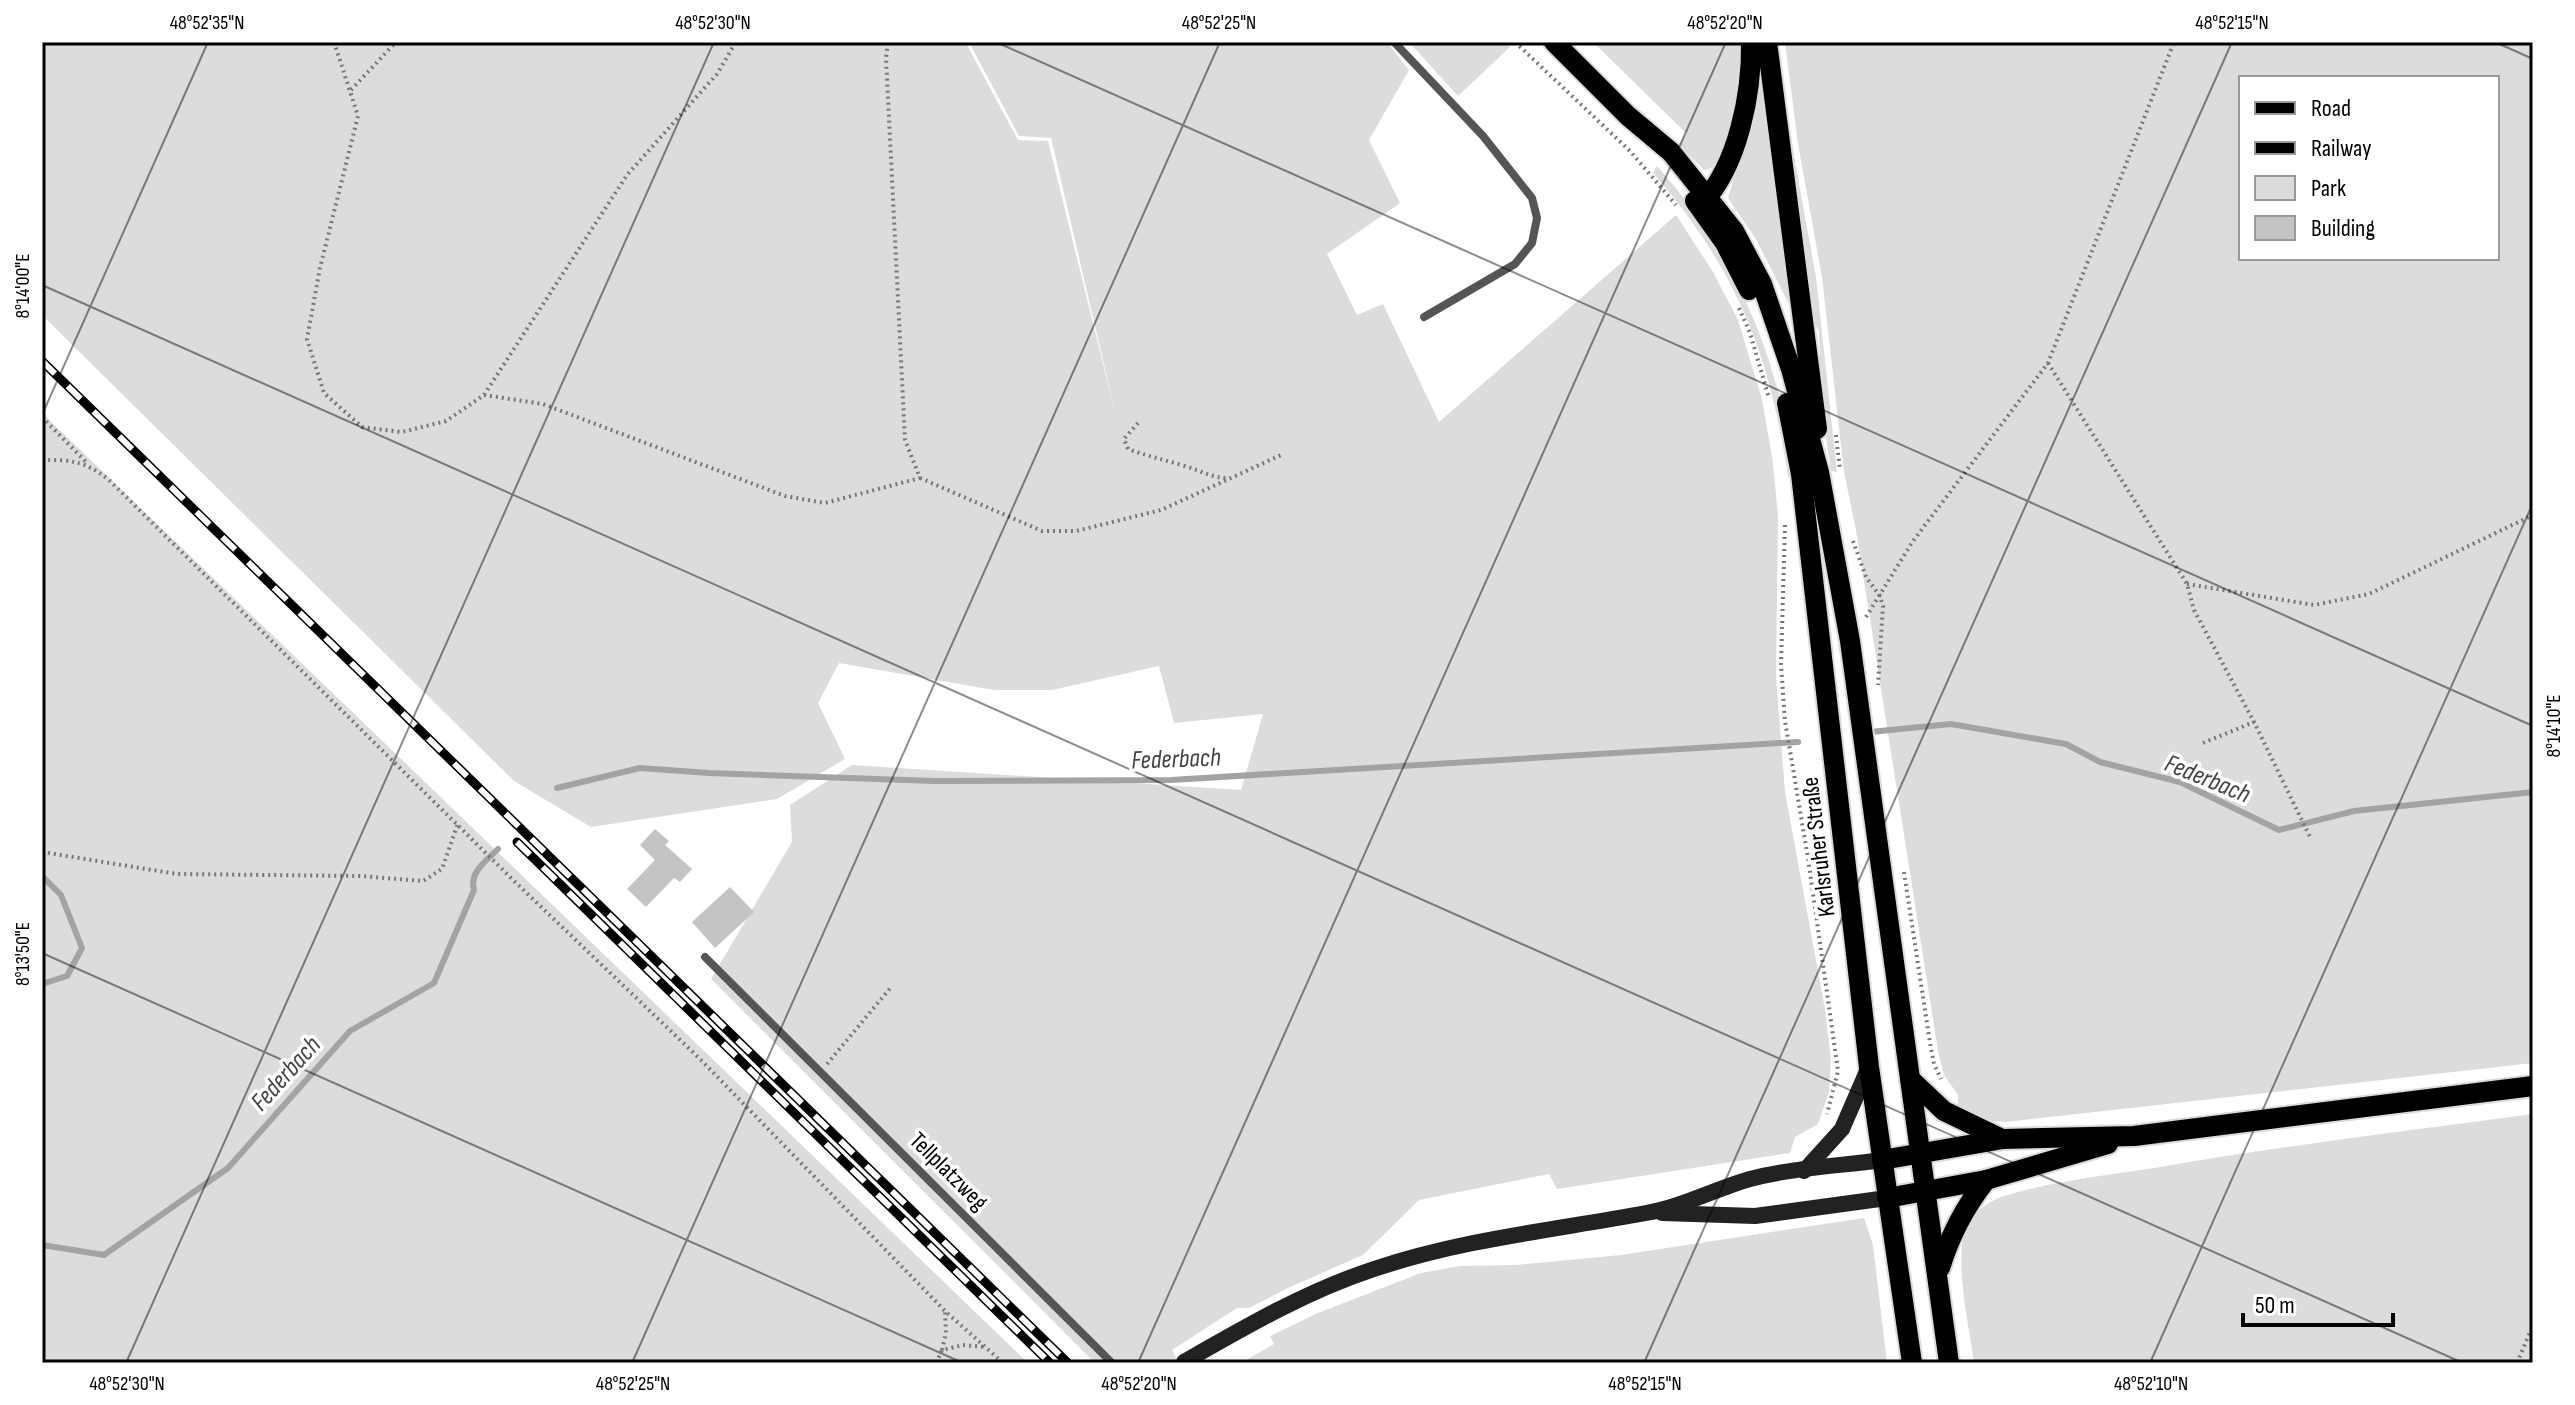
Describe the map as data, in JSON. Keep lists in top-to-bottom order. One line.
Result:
{"streets":{"main road":["Karlsruher Straße"],"lane":["Tellplatzweg"]},"water":["Federbach"],"legend":["Road","Railway","Park","Building"],"scale_bar":"50 m","coordinates":["48°52'35\"N","48°52'30\"N","48°52'25\"N","48°52'20\"N","48°52'15\"N","8°14'00\"E","8°14'10\"E","8°13'50\"E","48°52'10\"N"]}
